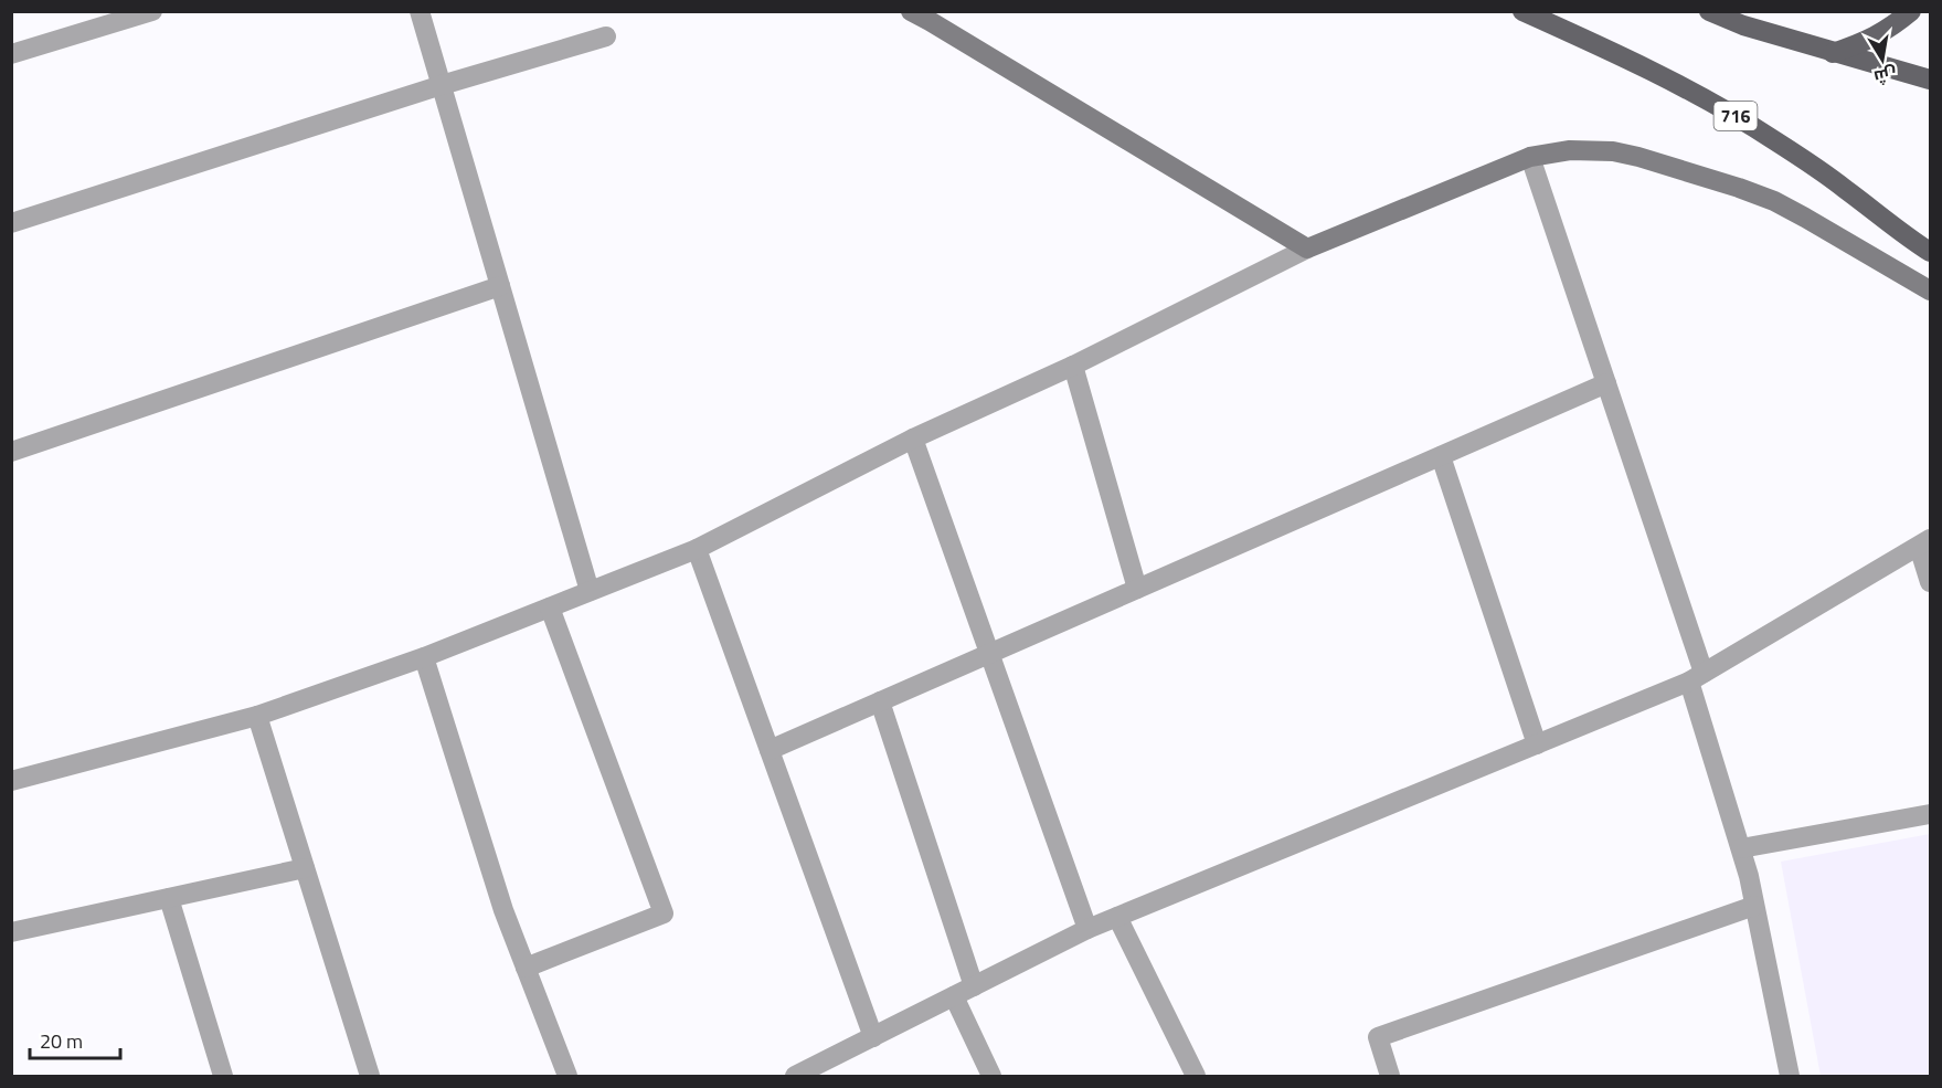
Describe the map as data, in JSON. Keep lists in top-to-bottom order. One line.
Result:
{"streets":{"main road":["716"]},"scale_bar":"20 m","north":"bottom"}
